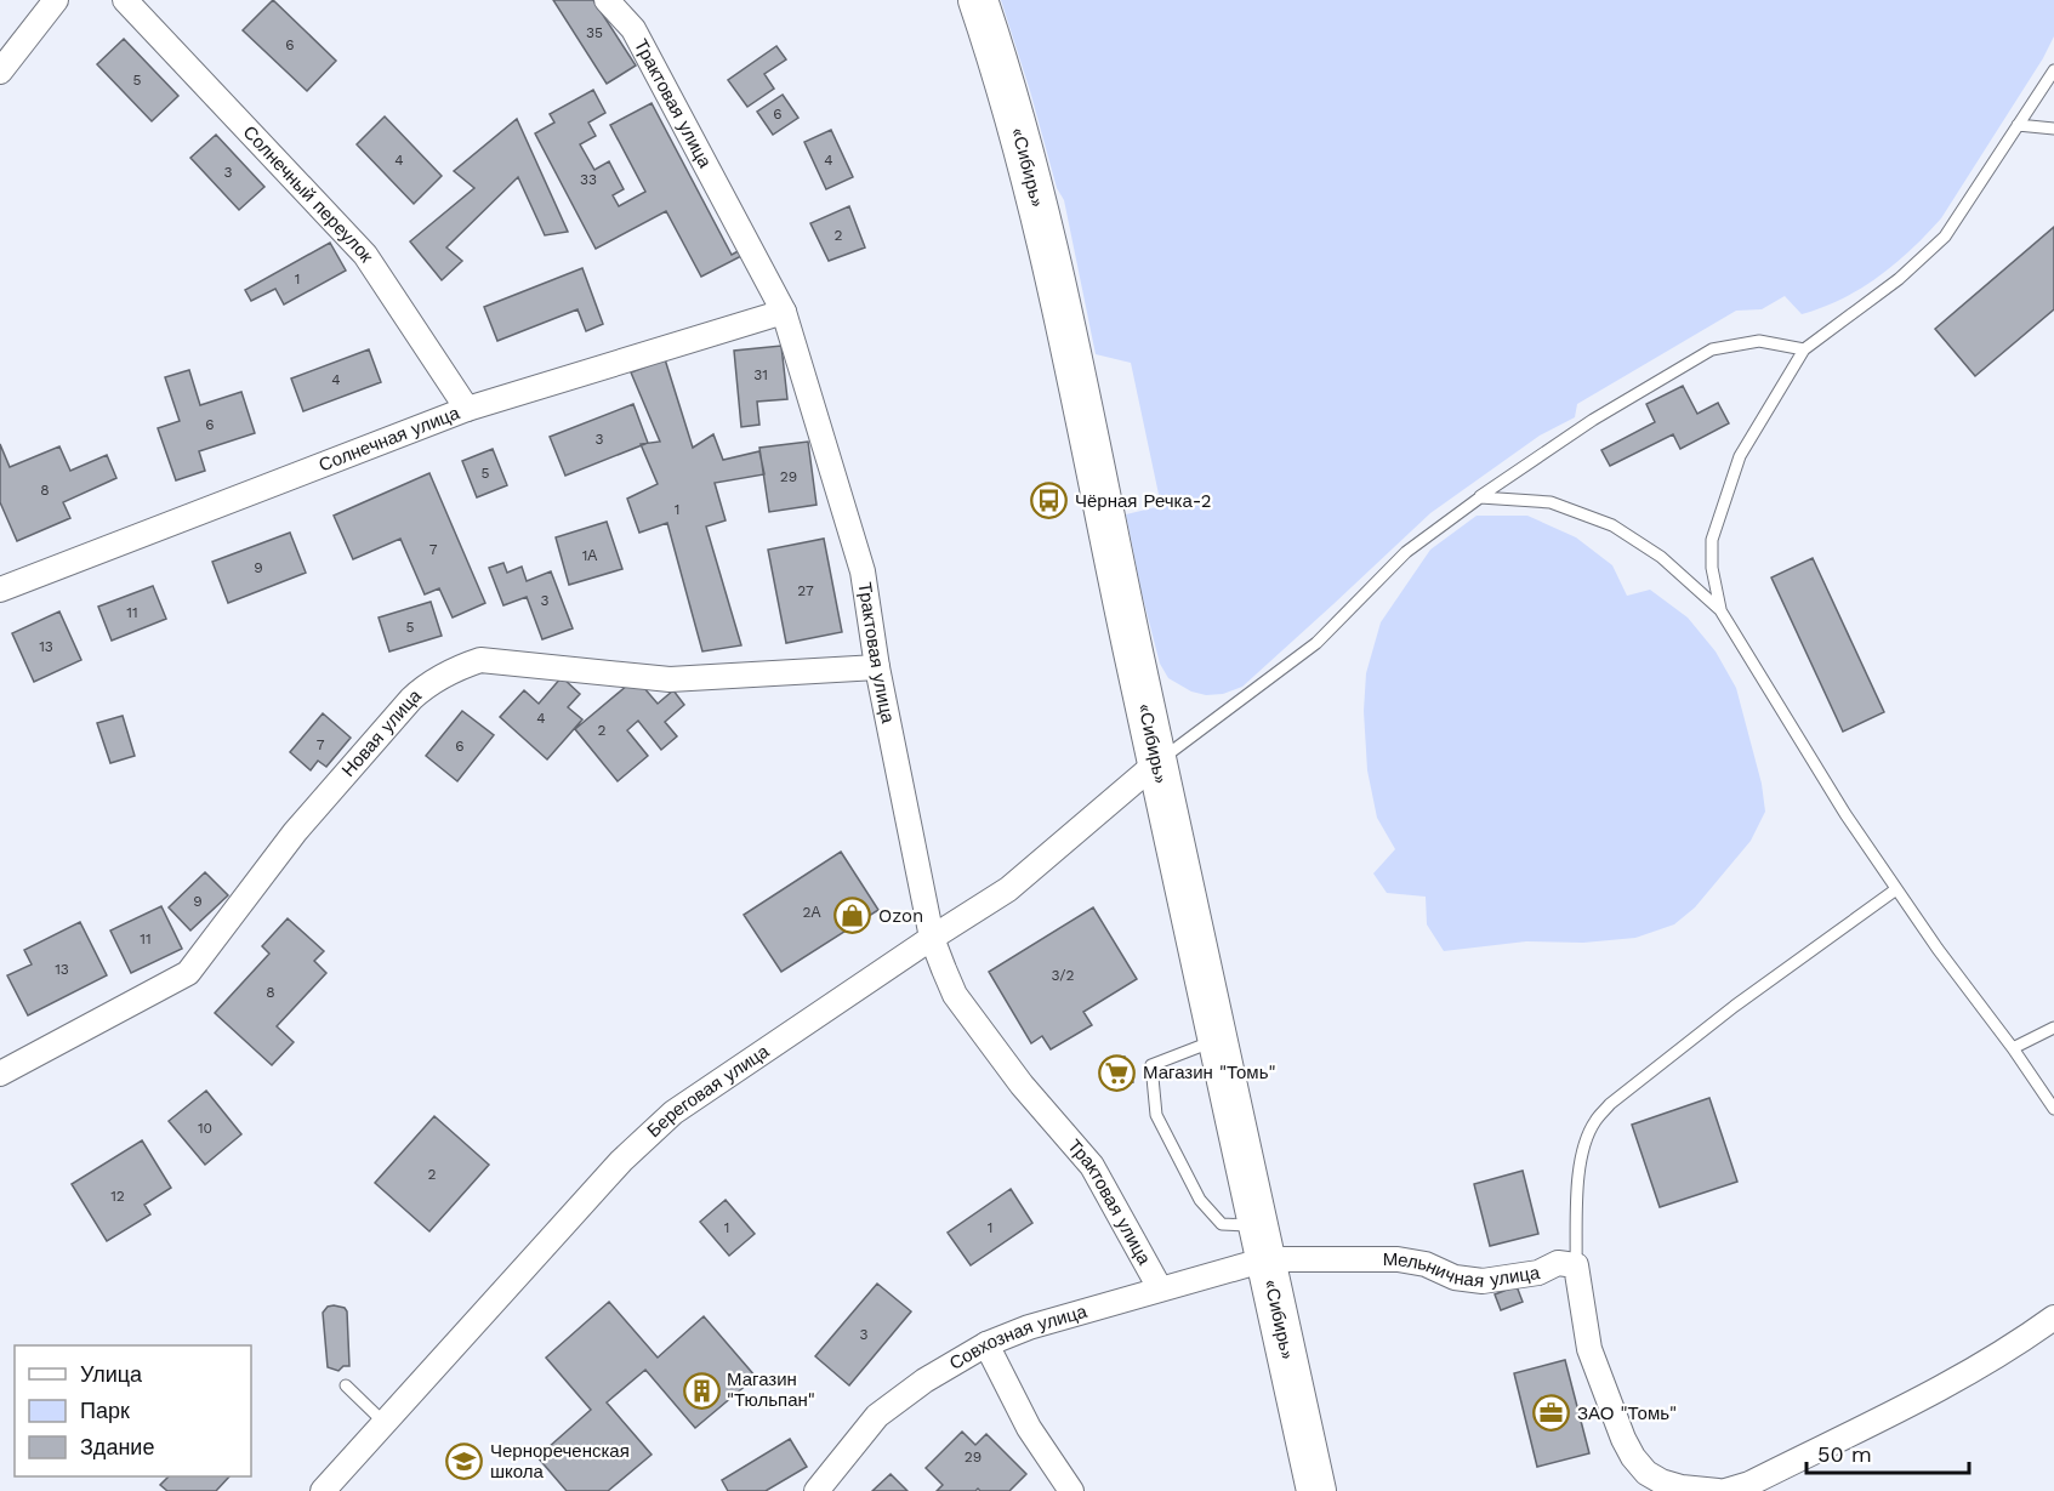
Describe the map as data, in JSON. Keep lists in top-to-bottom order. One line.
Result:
{"streets":{"highway":["«Сибирь»"],"street":["Трактовая улица","Солнечный переулок","Солнечная улица","Новая улица","Береговая улица","Мельничная улица","Совхозная улица"]},"crossings":[["Трактовая улица","Солнечная улица"],["Трактовая улица","Новая улица"],["Трактовая улица","Береговая улица"],["Трактовая улица","Совхозная улица"],["«Сибирь»","Береговая улица"],["«Сибирь»","Мельничная улица"],["«Сибирь»","Совхозная улица"],["Солнечный переулок","Солнечная улица"],["Мельничная улица","Совхозная улица"]],"places":{"bus stop":["Чёрная Речка-2"],"shop":["Ozon"],"supermarket":["Магазин \"Томь\""],"building":["Магазин \"Тюльпан\""],"office":["ЗАО \"Томь\""],"school or university":["Чернореченская школа"]},"house_numbers":["35","6","5","6","4","4","3","33","2","1","31","4","6","3","5","29","8","1","7","1А","9","27","3","11","5","13","4","2","7","6","9","2А","11","13","3/2","8","10","2","12","1","1","3","29"],"legend":["Улица","Парк","Здание"],"scale_bar":"50 m"}
